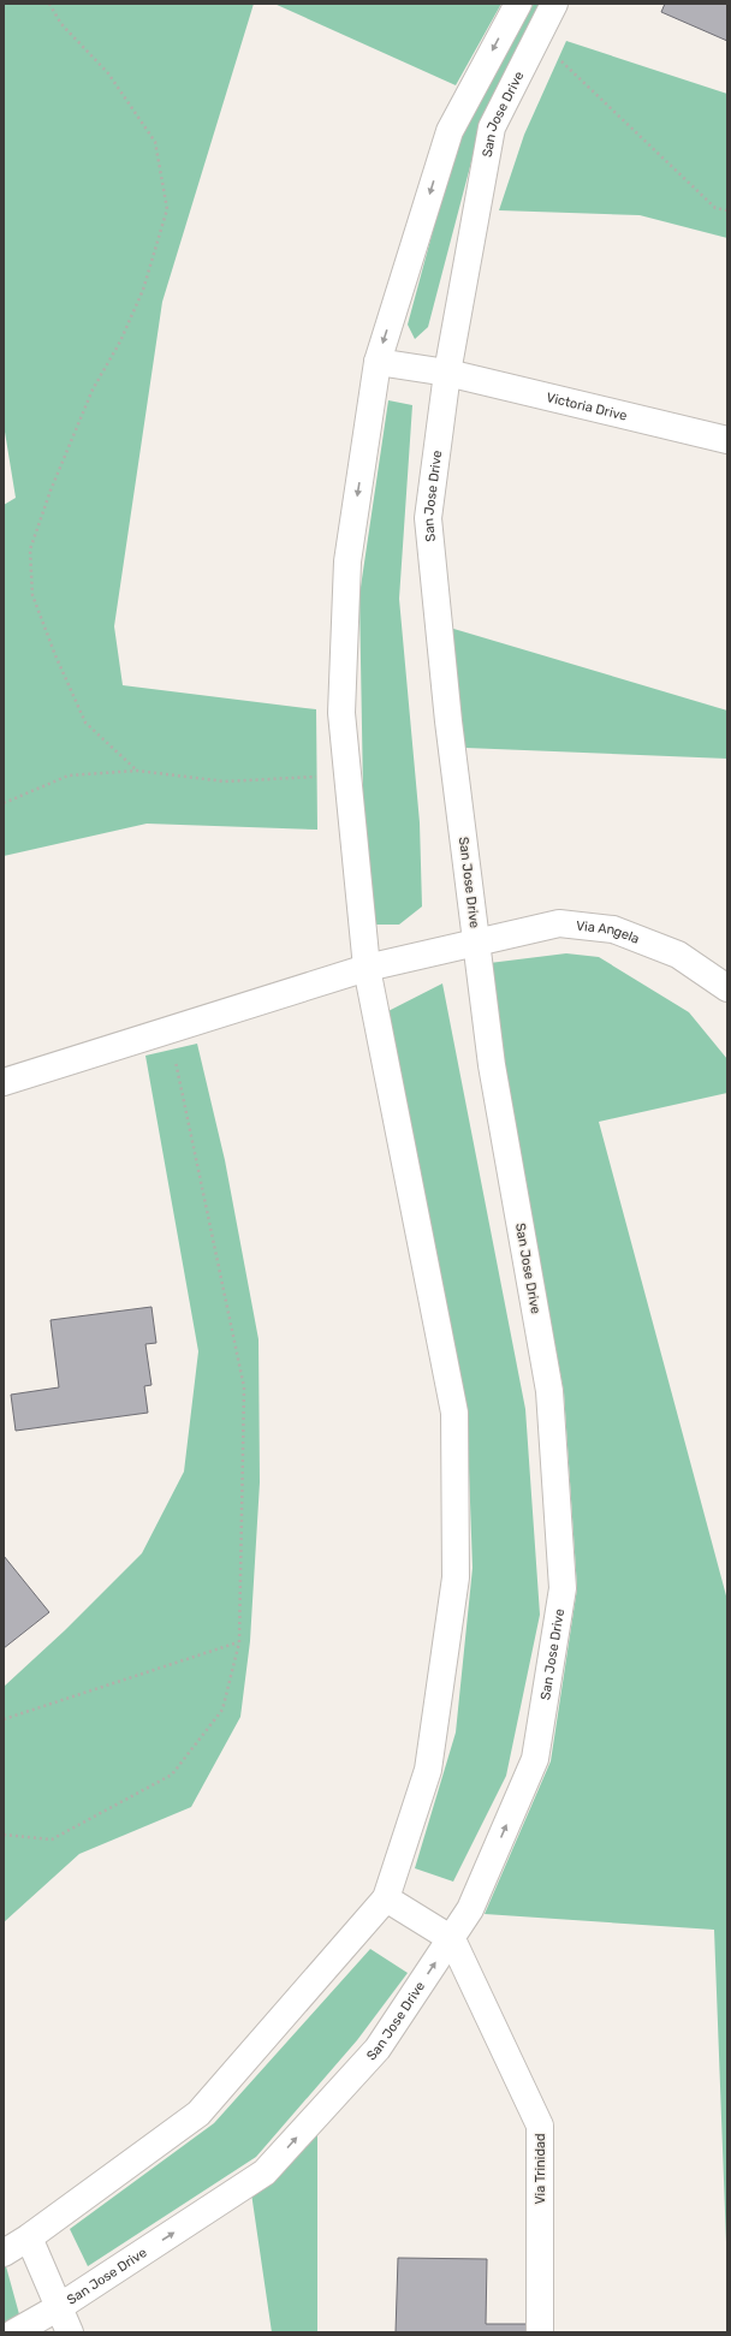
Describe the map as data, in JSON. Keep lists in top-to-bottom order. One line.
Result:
{"streets":{"street":["San Jose Drive","Victoria Drive","Via Angela","Via Trinidad"]},"crossings":[["San Jose Drive","Victoria Drive"],["San Jose Drive","Via Angela"],["San Jose Drive","Via Trinidad"]]}
